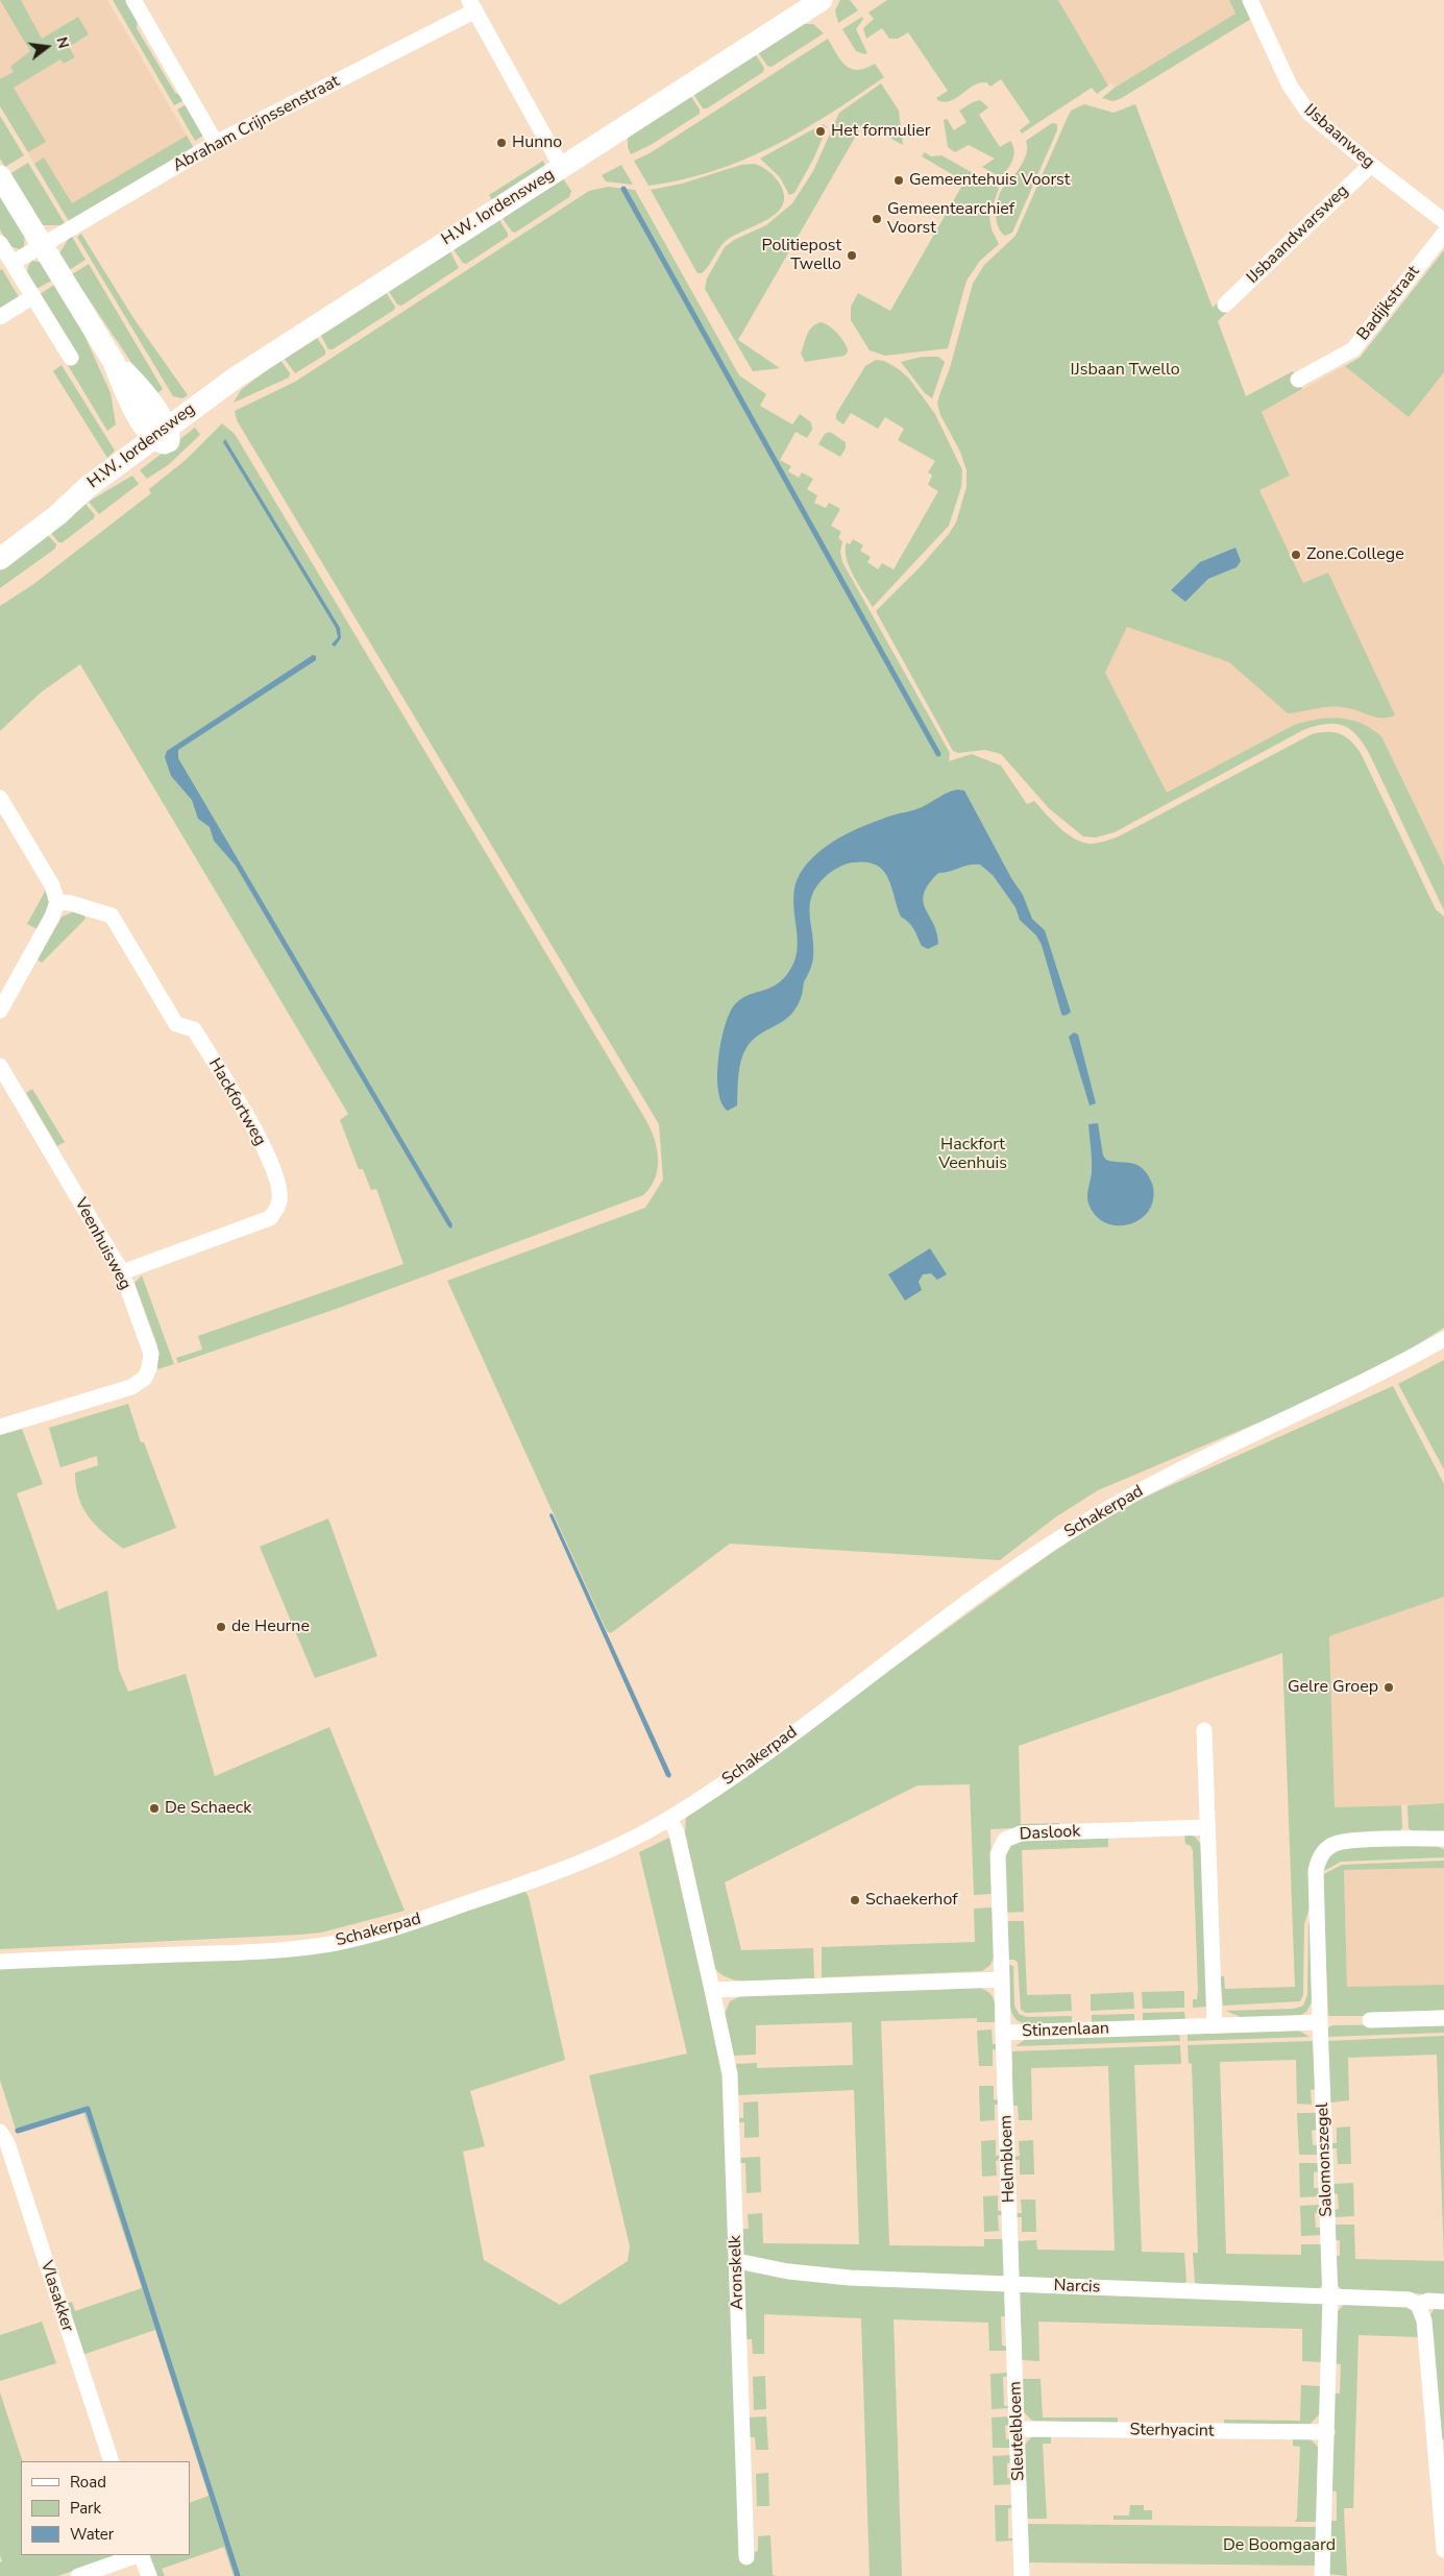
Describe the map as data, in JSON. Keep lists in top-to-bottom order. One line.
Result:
{"streets":{"main road":["H.W. Iordensweg"],"street":["Abraham Crijnssenstraat","IJsbaanweg","IJsbaandwarsweg","Badijkstraat","Hackfortweg","Veenhuisweg","Schakerpad","Daslook","Stinzenlaan","Helmbloem","Salomonszegel","Aronskelk","Narcis","Vlasakker","Sleutelbloem","Sterhyacint"]},"crossings":[["IJsbaanweg","IJsbaandwarsweg"],["Hackfortweg","Veenhuisweg"],["Daslook","Stinzenlaan"],["Stinzenlaan","Helmbloem"],["Stinzenlaan","Salomonszegel"],["Helmbloem","Narcis"],["Helmbloem","Sleutelbloem"],["Salomonszegel","Narcis"],["Aronskelk","Narcis"],["Narcis","Sleutelbloem"],["Sleutelbloem","Sterhyacint"]],"parks":["IJsbaan Twello","Hackfort Veenhuis","De Boomgaard"],"places":["Het formulier","Hunno","Gemeentehuis Voorst","Gemeentearchief Voorst","Politiepost Twello","Zone.College","de Heurne","Gelre Groep","De Schaeck","Schaekerhof"],"legend":["Road","Park","Water"],"north":"right"}
